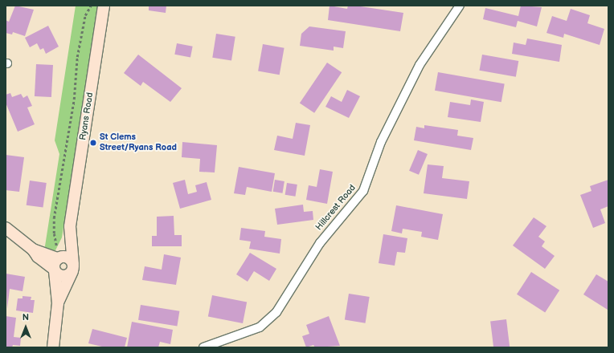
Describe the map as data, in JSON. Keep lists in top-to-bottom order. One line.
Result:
{"streets":{"street":["Ryans Road","Hillcrest Road"]},"places":["St Clems Street/Ryans Road"],"north":"top"}
